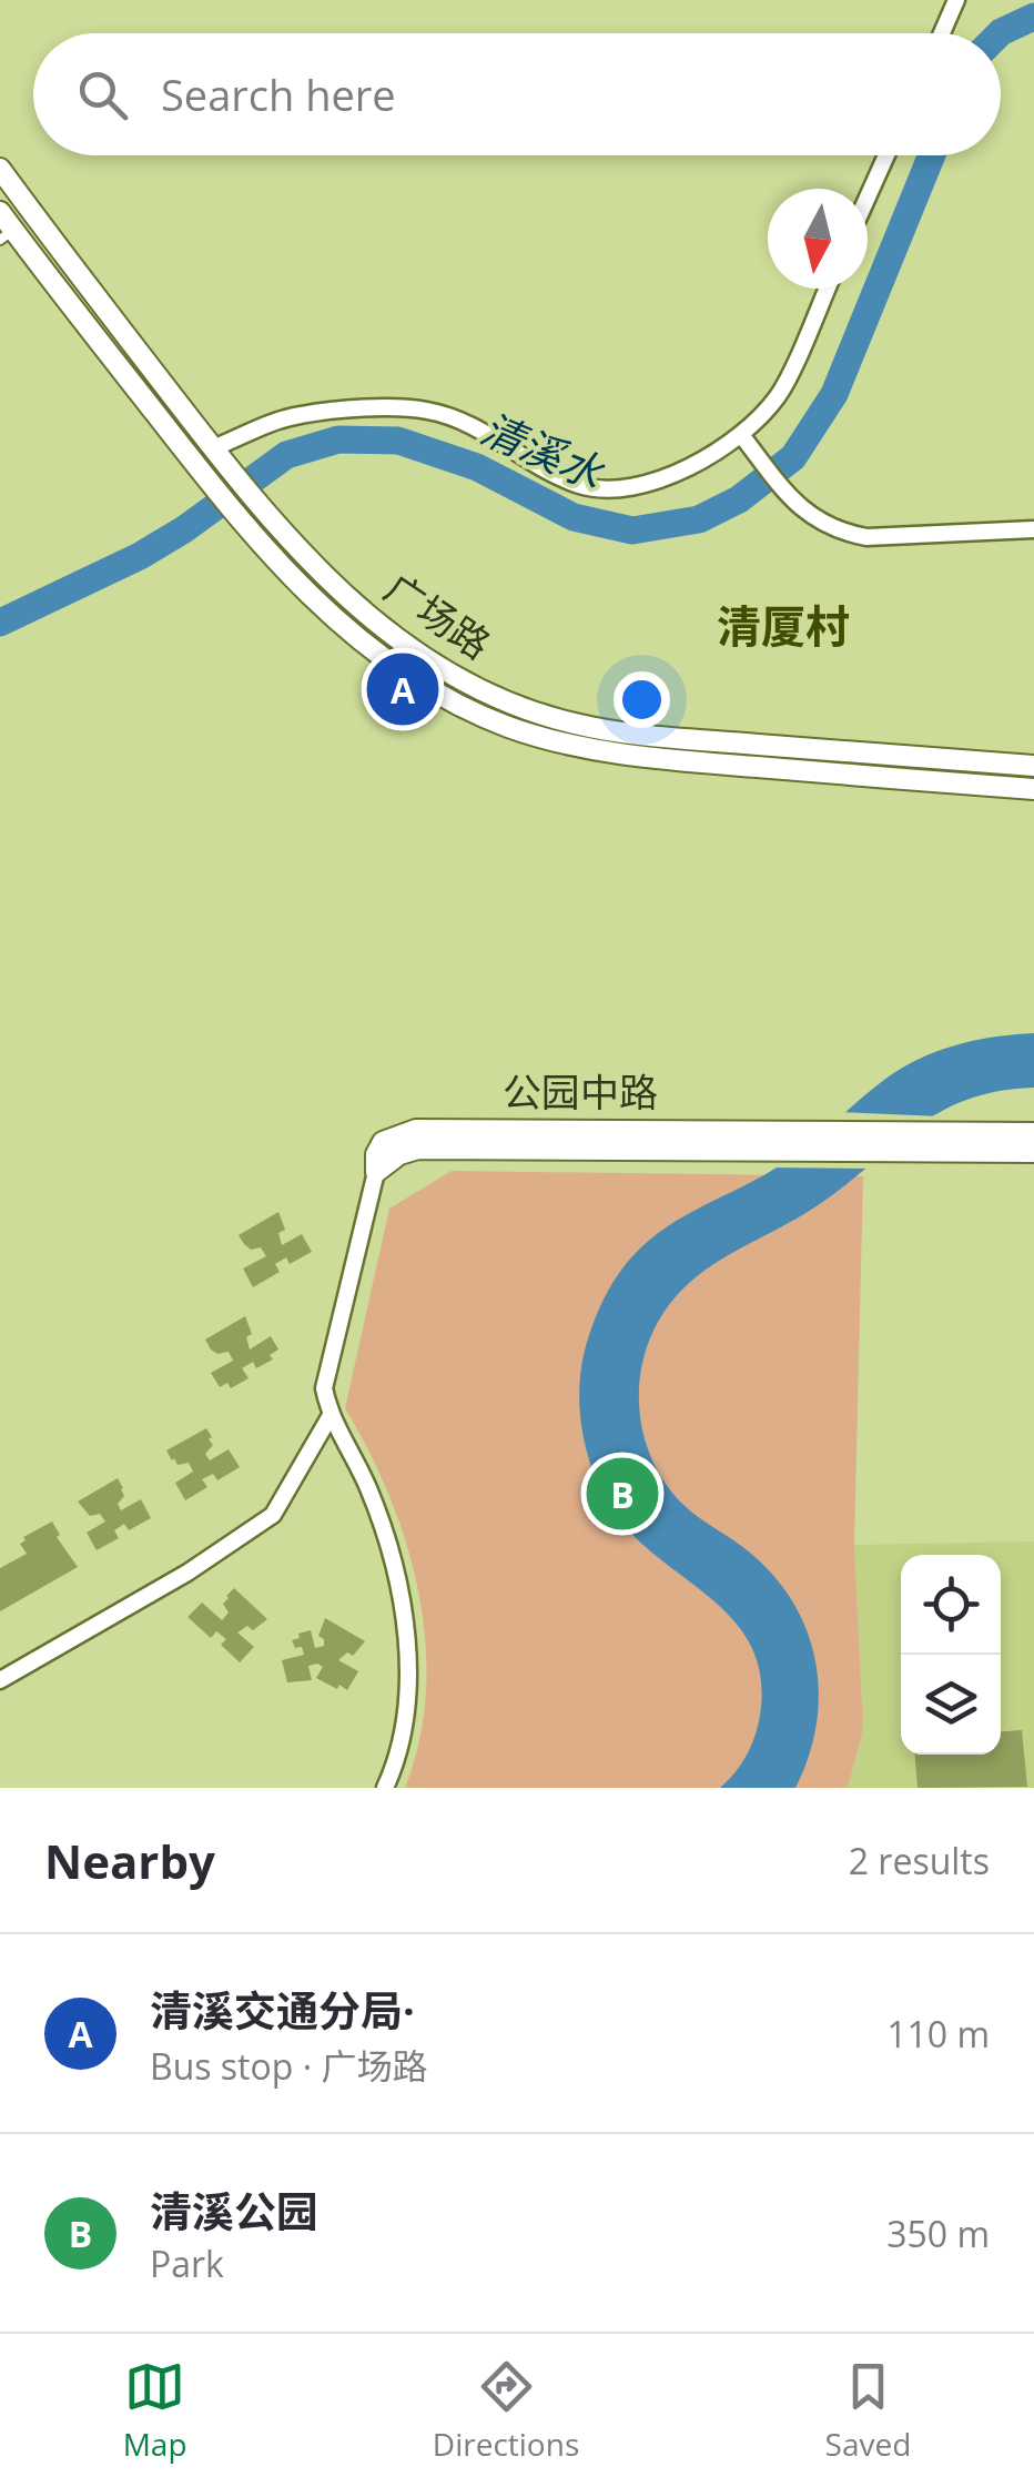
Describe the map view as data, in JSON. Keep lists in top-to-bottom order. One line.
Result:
{"streets":{"street":["广场路","公园中路"]},"districts":["清厦村"],"water":["清溪水"],"north":"bottom","page":{"search":"Search here","pins":["A","B"],"heading":["Nearby","2 results"],"list":[{"mark":"A","name":"清溪交通分局·","note":"Bus stop · 广场路","value":"110 m"},{"mark":"B","name":"清溪公园","note":"Park","value":"350 m"}],"nav":["Map","Directions","Saved"]}}
